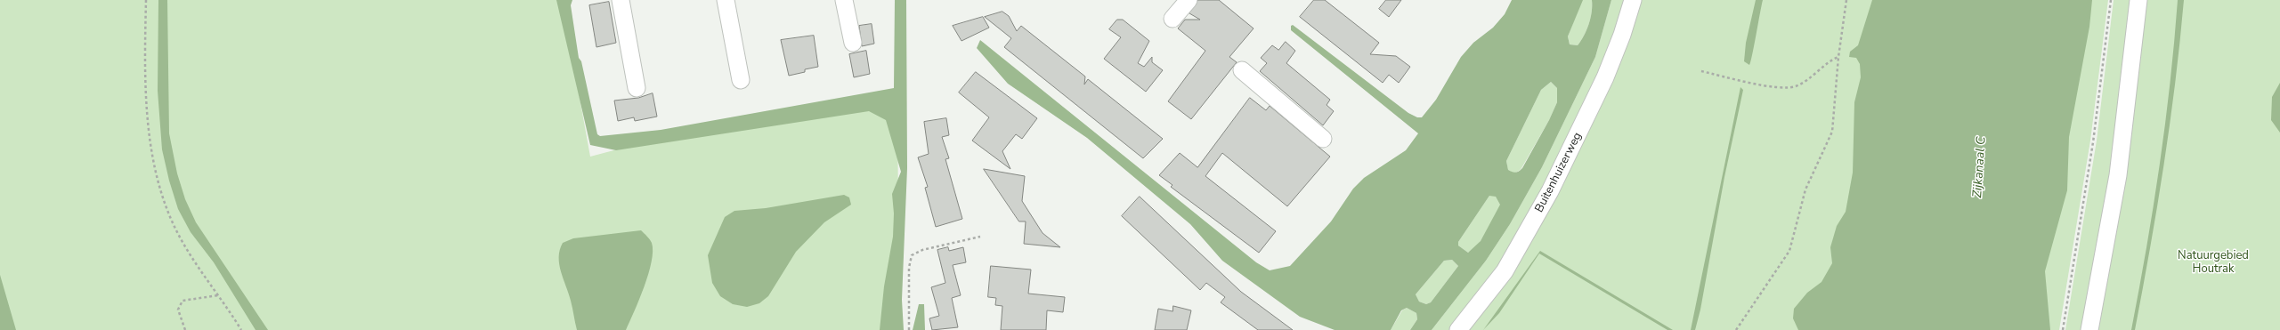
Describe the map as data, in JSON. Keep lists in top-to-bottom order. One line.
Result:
{"streets":{"street":["Buitenhuizerweg"]},"water":["Zijkanaal C"],"parks":["Natuurgebied Houtrak"]}
